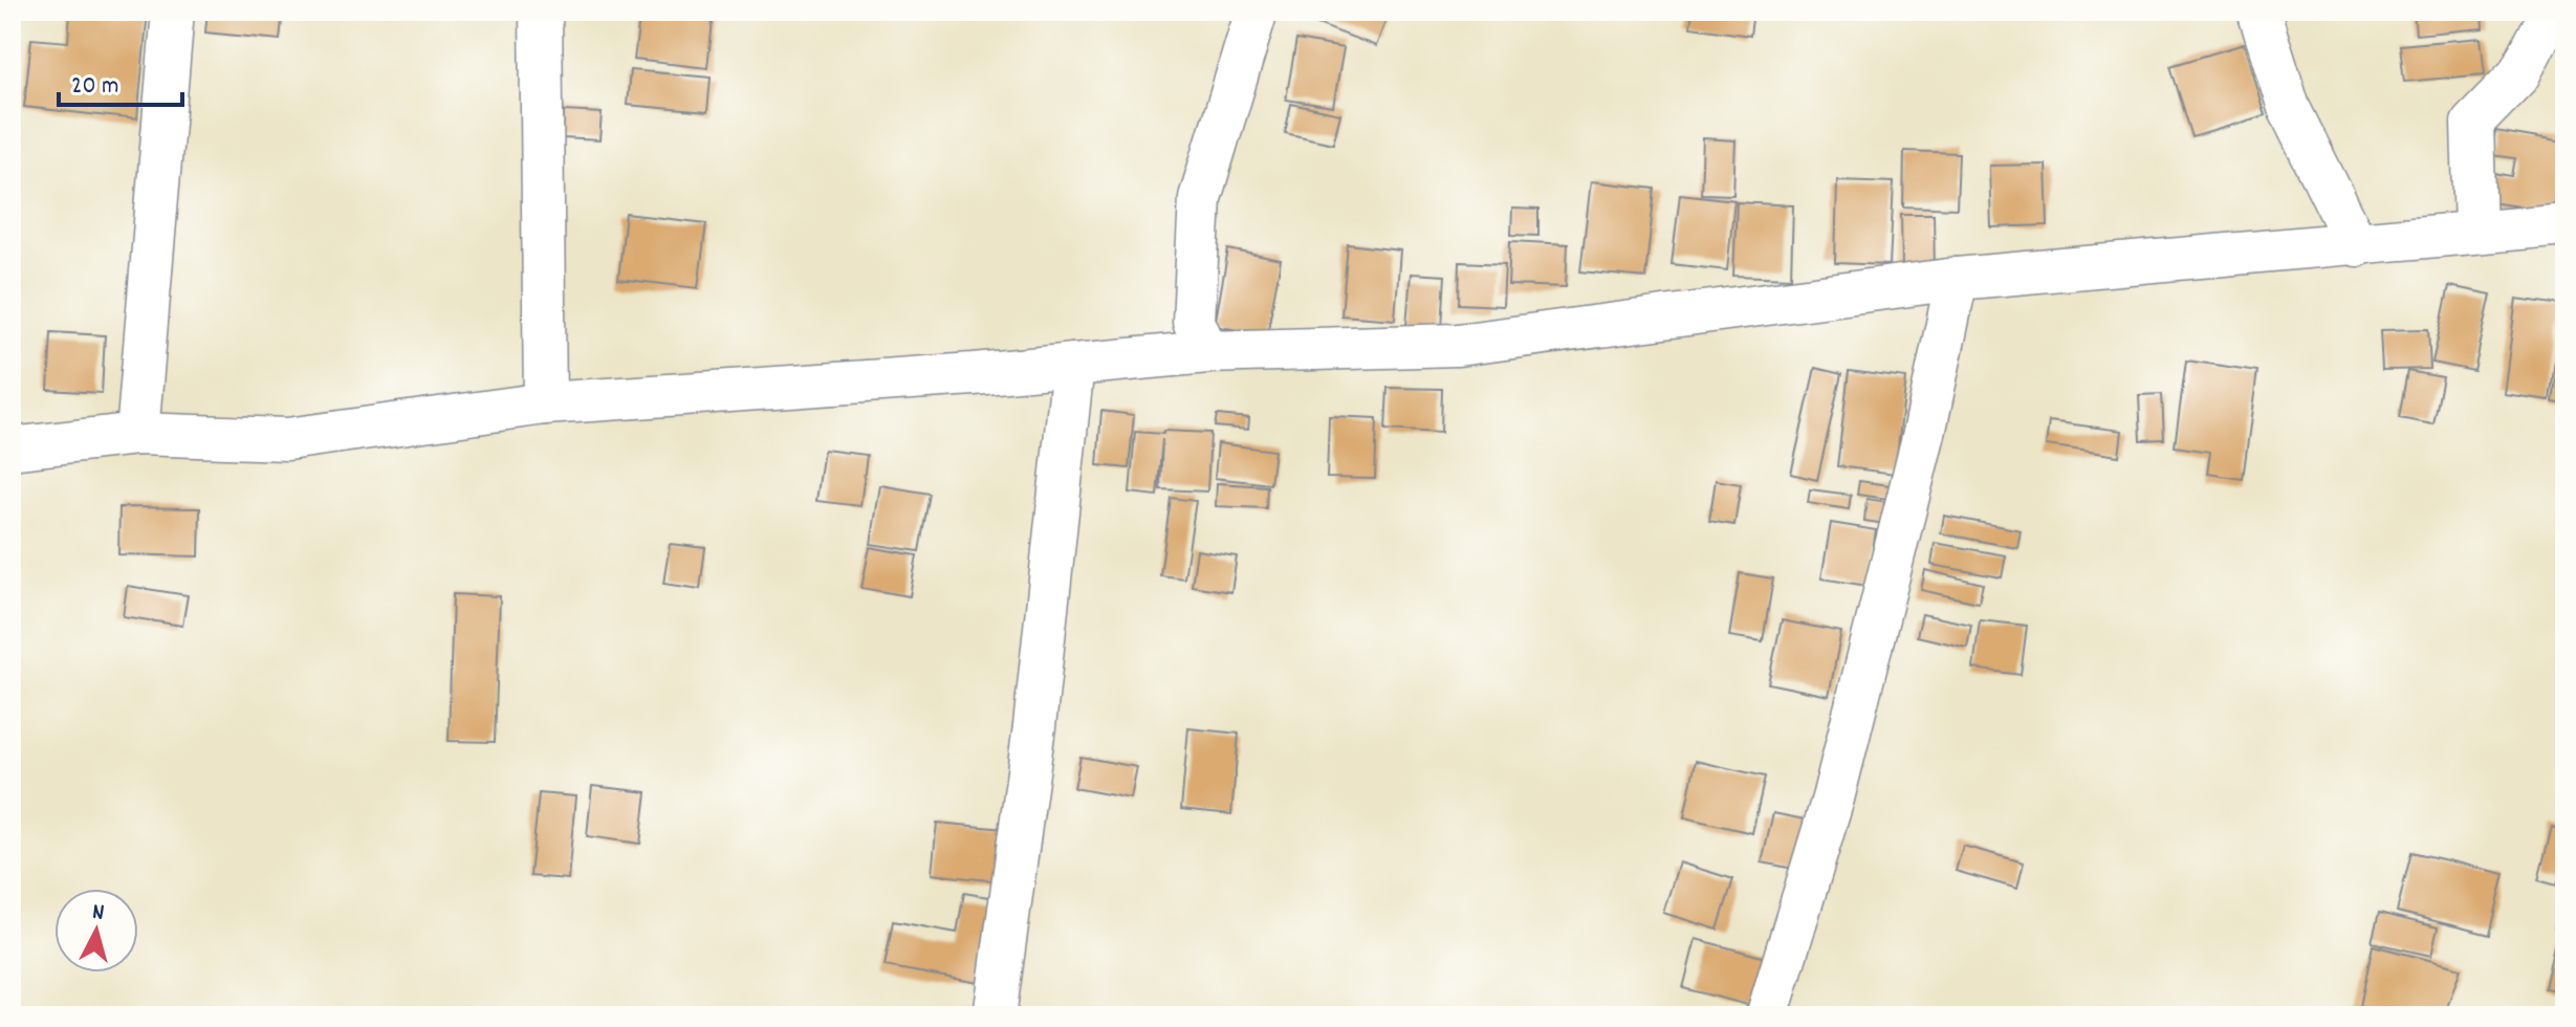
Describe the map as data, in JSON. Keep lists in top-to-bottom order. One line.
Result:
{"scale_bar":"20 m","north":"top"}
